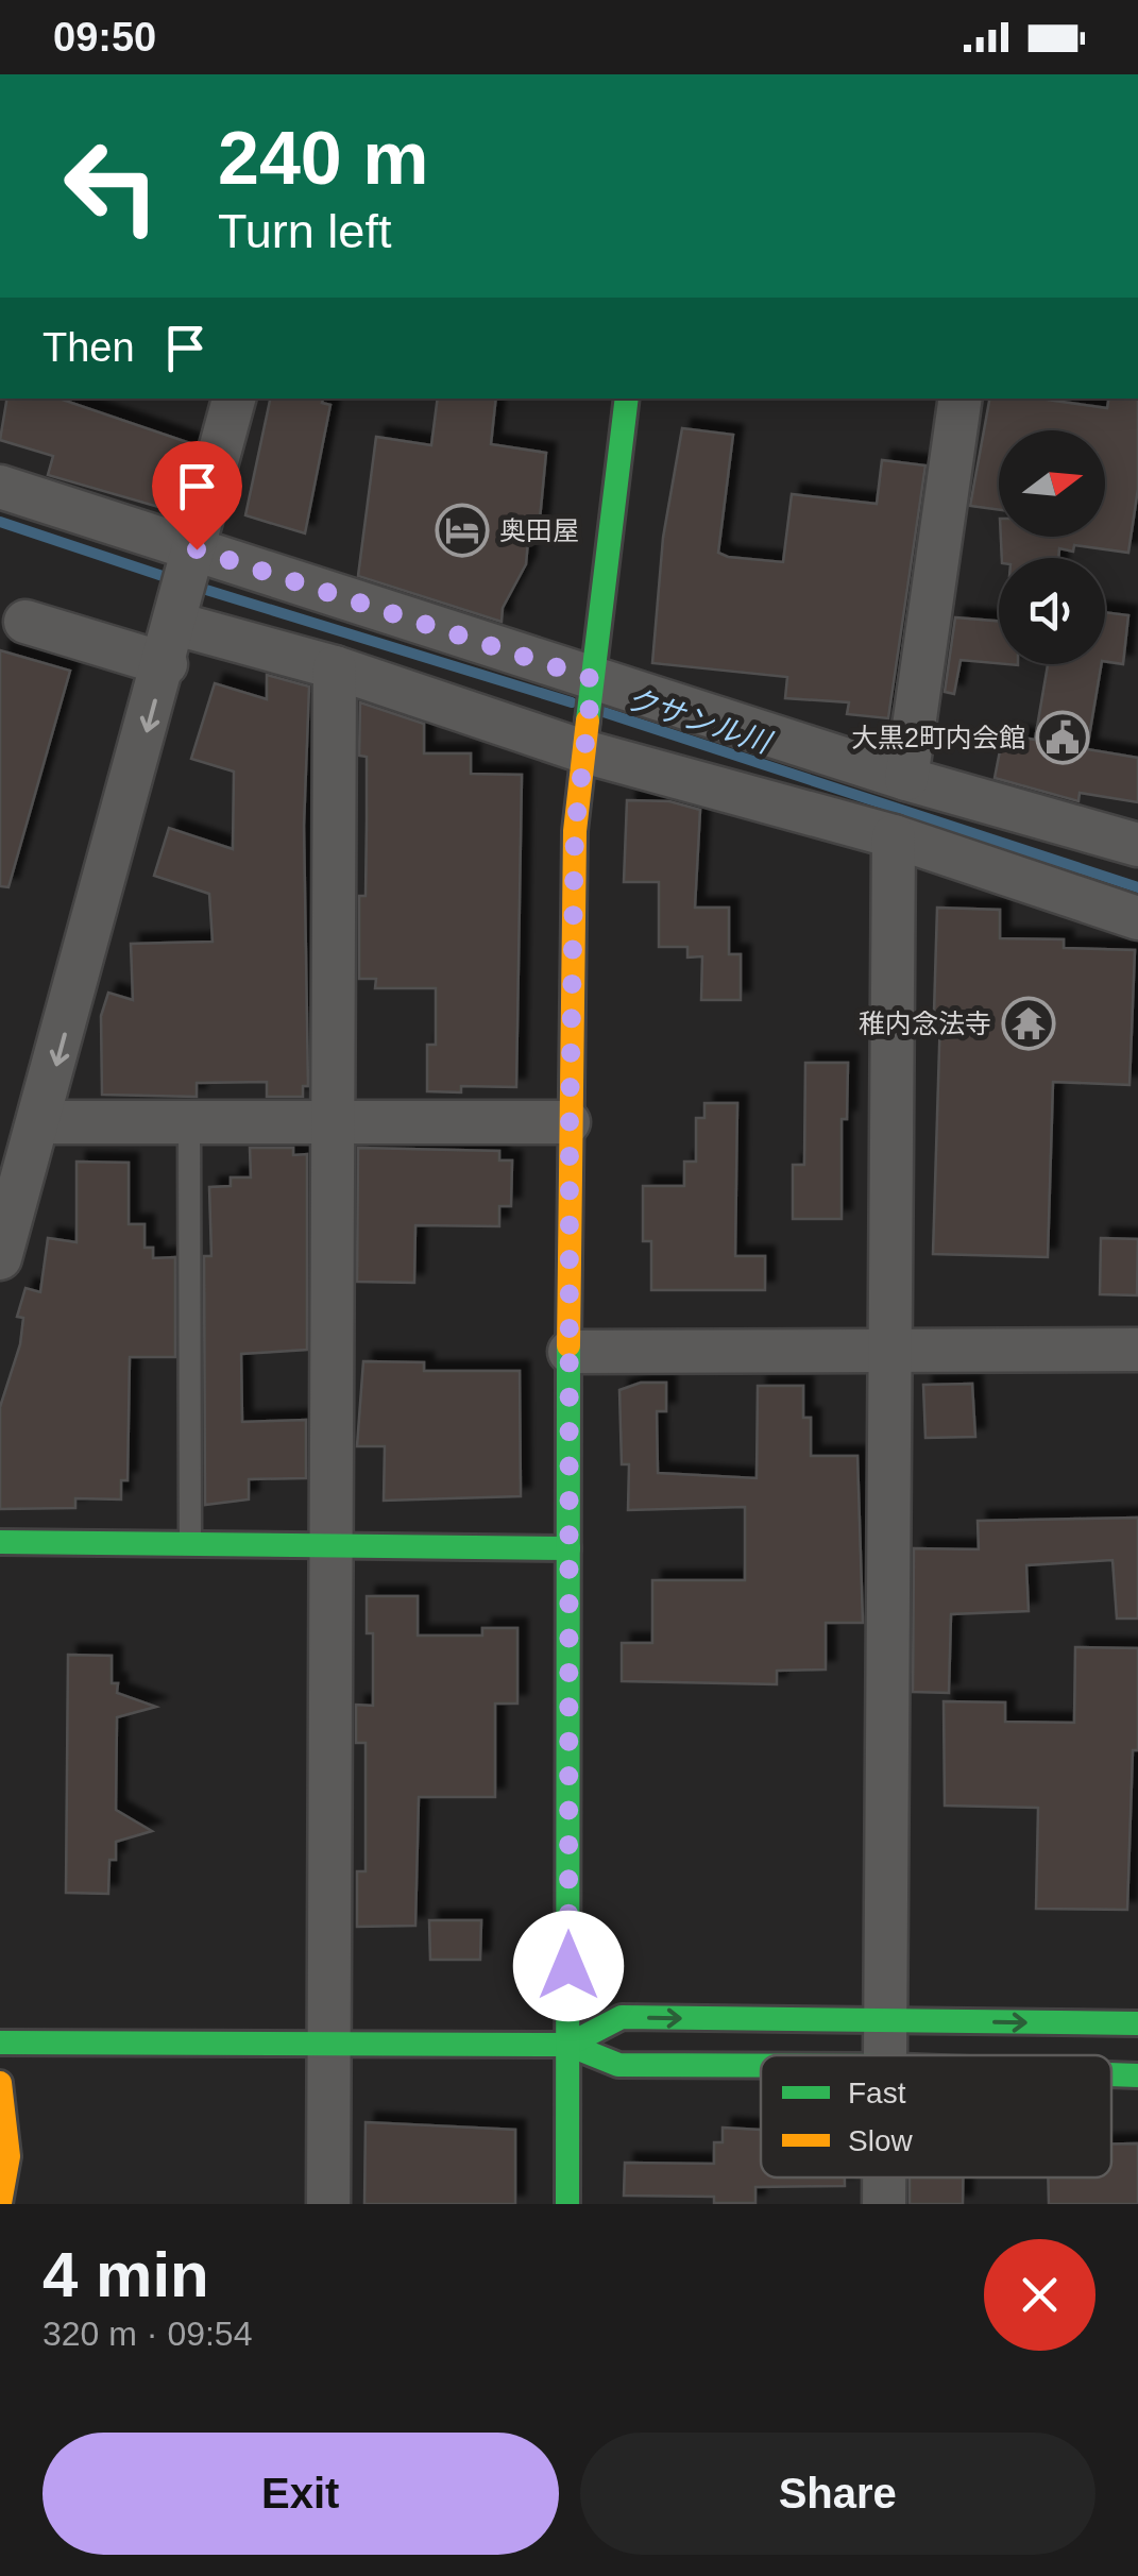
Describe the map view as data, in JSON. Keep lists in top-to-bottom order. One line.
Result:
{"water":["クサンル川"],"places":{"hotel":["奥田屋"],"public building":["大黒2町内会館"],"temple":["稚内念法寺"]},"legend":["Fast","Slow"],"north":"right","page":{"status":"09:50","turn":["240 m","Turn left"],"then":"Then","heading":["4 min","320 m · 09:54"],"buttons":["Exit","Share"]}}
